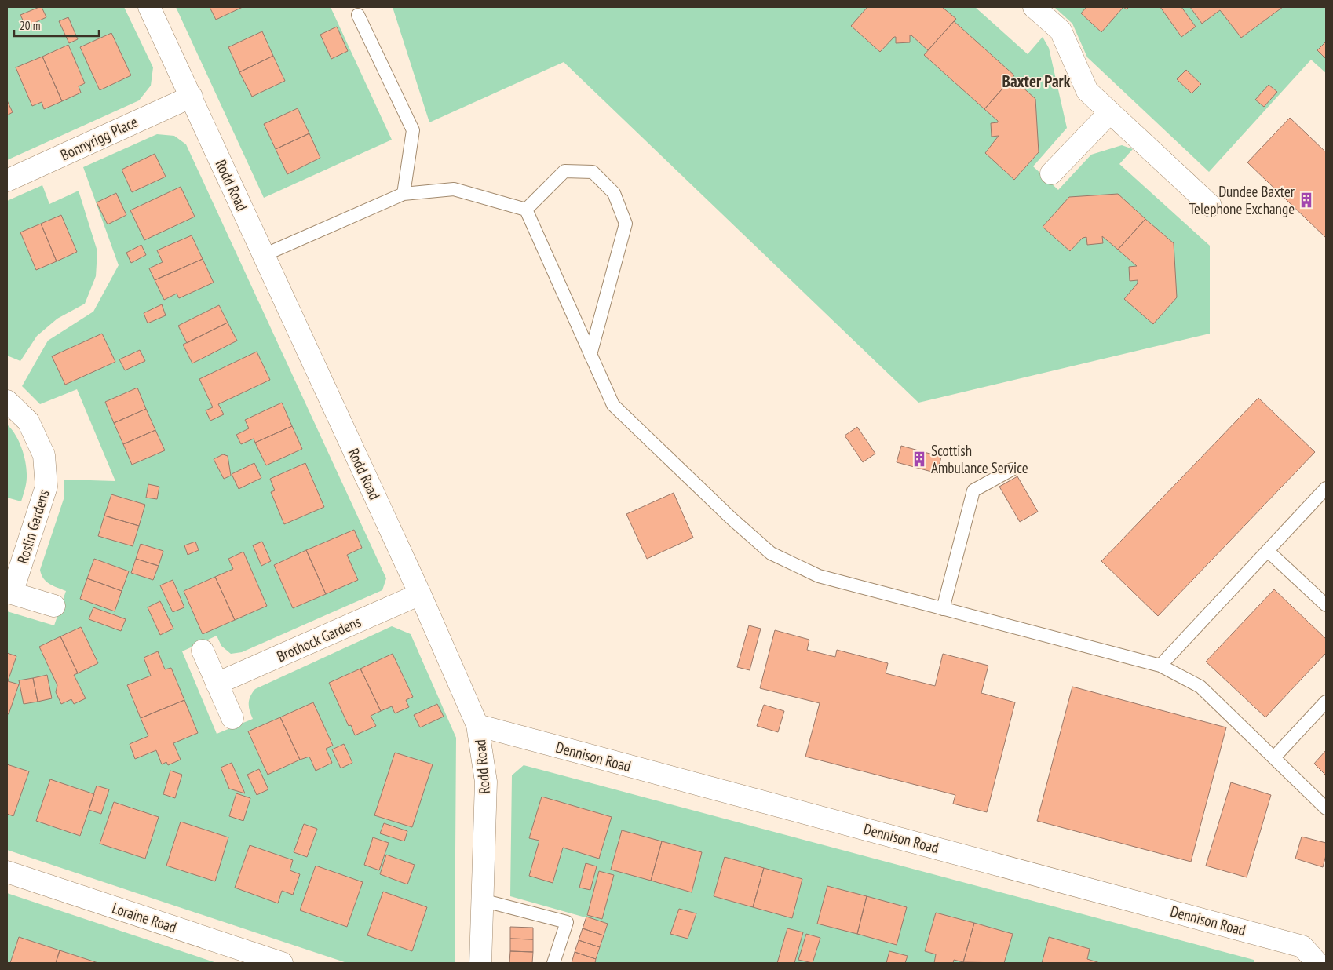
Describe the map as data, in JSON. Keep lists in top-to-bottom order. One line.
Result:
{"streets":{"street":["Bonnyrigg Place","Rodd Road","Roslin Gardens","Brothock Gardens","Dennison Road","Loraine Road"]},"crossings":[["Bonnyrigg Place","Rodd Road"],["Rodd Road","Brothock Gardens"],["Rodd Road","Dennison Road"]],"districts":["Baxter Park"],"places":{"building":["Dundee Baxter Telephone Exchange","Scottish Ambulance Service"]},"scale_bar":"20 m"}
